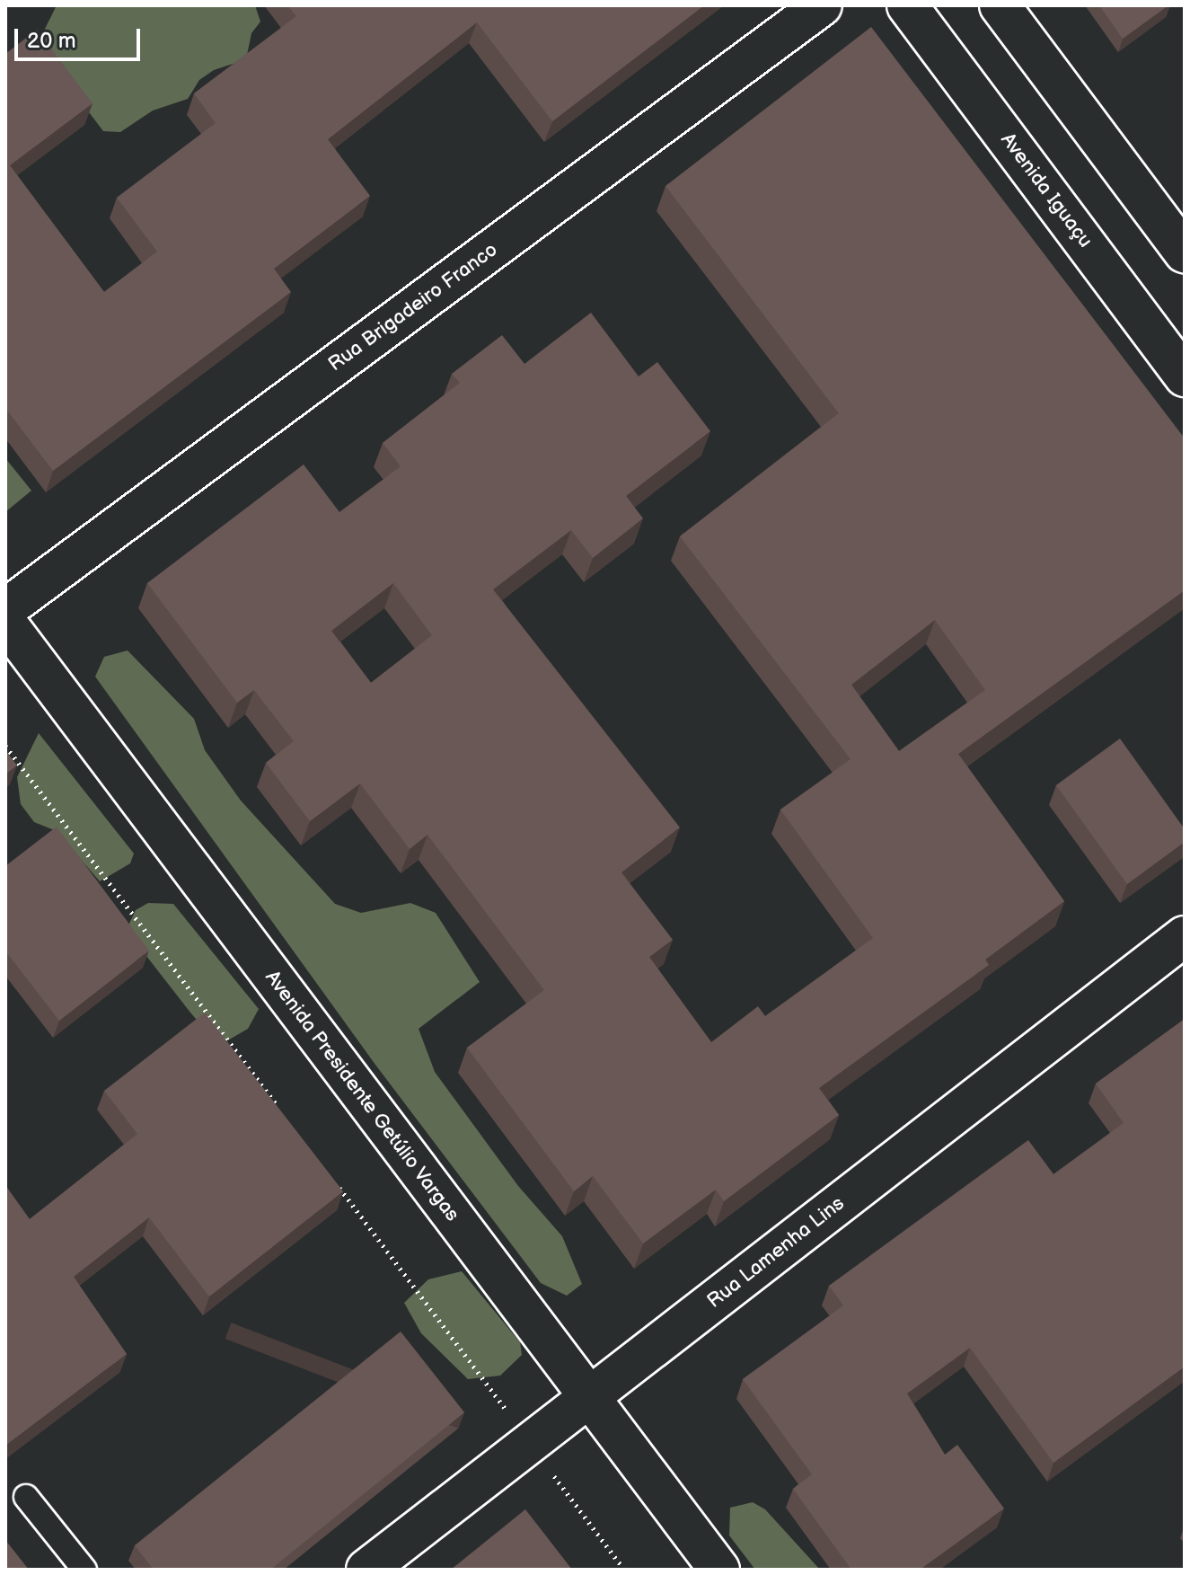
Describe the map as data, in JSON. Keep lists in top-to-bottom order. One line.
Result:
{"streets":{"main road":["Avenida Iguaçu","Rua Brigadeiro Franco","Avenida Presidente Getúlio Vargas","Rua Lamenha Lins"]},"crossings":[["Avenida Presidente Getúlio Vargas","Rua Lamenha Lins"]],"scale_bar":"20 m"}
